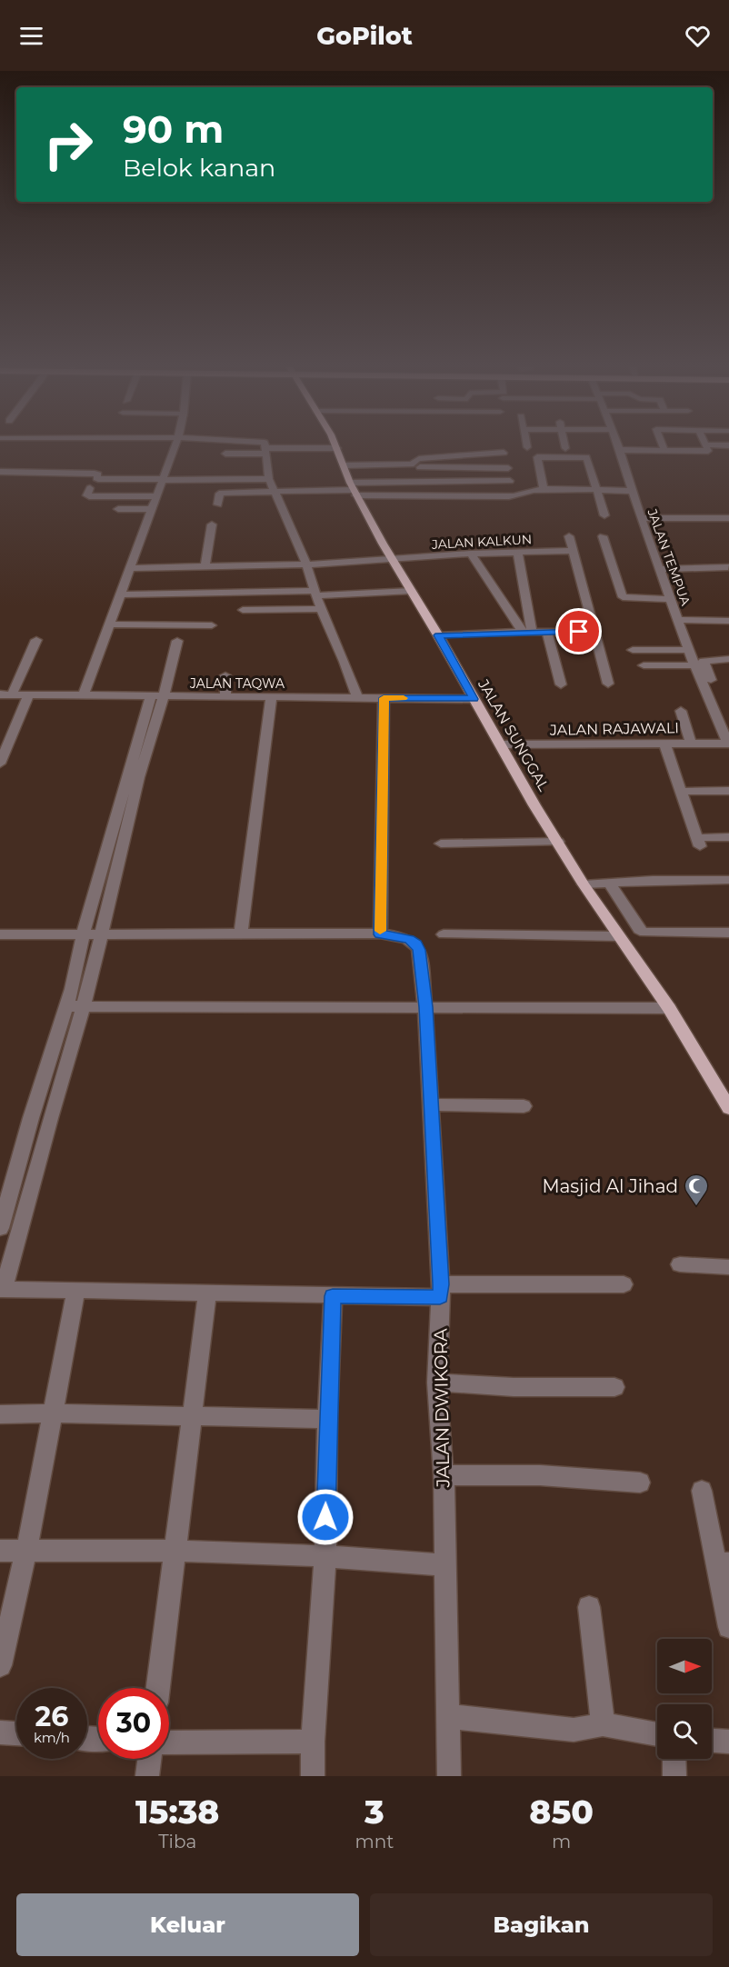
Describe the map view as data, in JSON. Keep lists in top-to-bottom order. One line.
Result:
{"streets":{"main road":["JALAN SUNGGAL"],"street":["JALAN KALKUN","JALAN TEMPUA","JALAN TAQWA","JALAN RAJAWALI","JALAN DWIKORA"]},"crossings":[["JALAN KALKUN","JALAN SUNGGAL"],["JALAN TEMPUA","JALAN RAJAWALI"],["JALAN TAQWA","JALAN SUNGGAL"],["JALAN RAJAWALI","JALAN SUNGGAL"]],"places":{"mosque":["Masjid Al Jihad"]},"north":"right","page":{"header":"GoPilot","turn":["90 m","Belok kanan"],"speed":"26 km/h","limit":"30","eta":["15:38","Tiba","3","mnt","850","m"],"buttons":["Keluar","Bagikan"]}}
